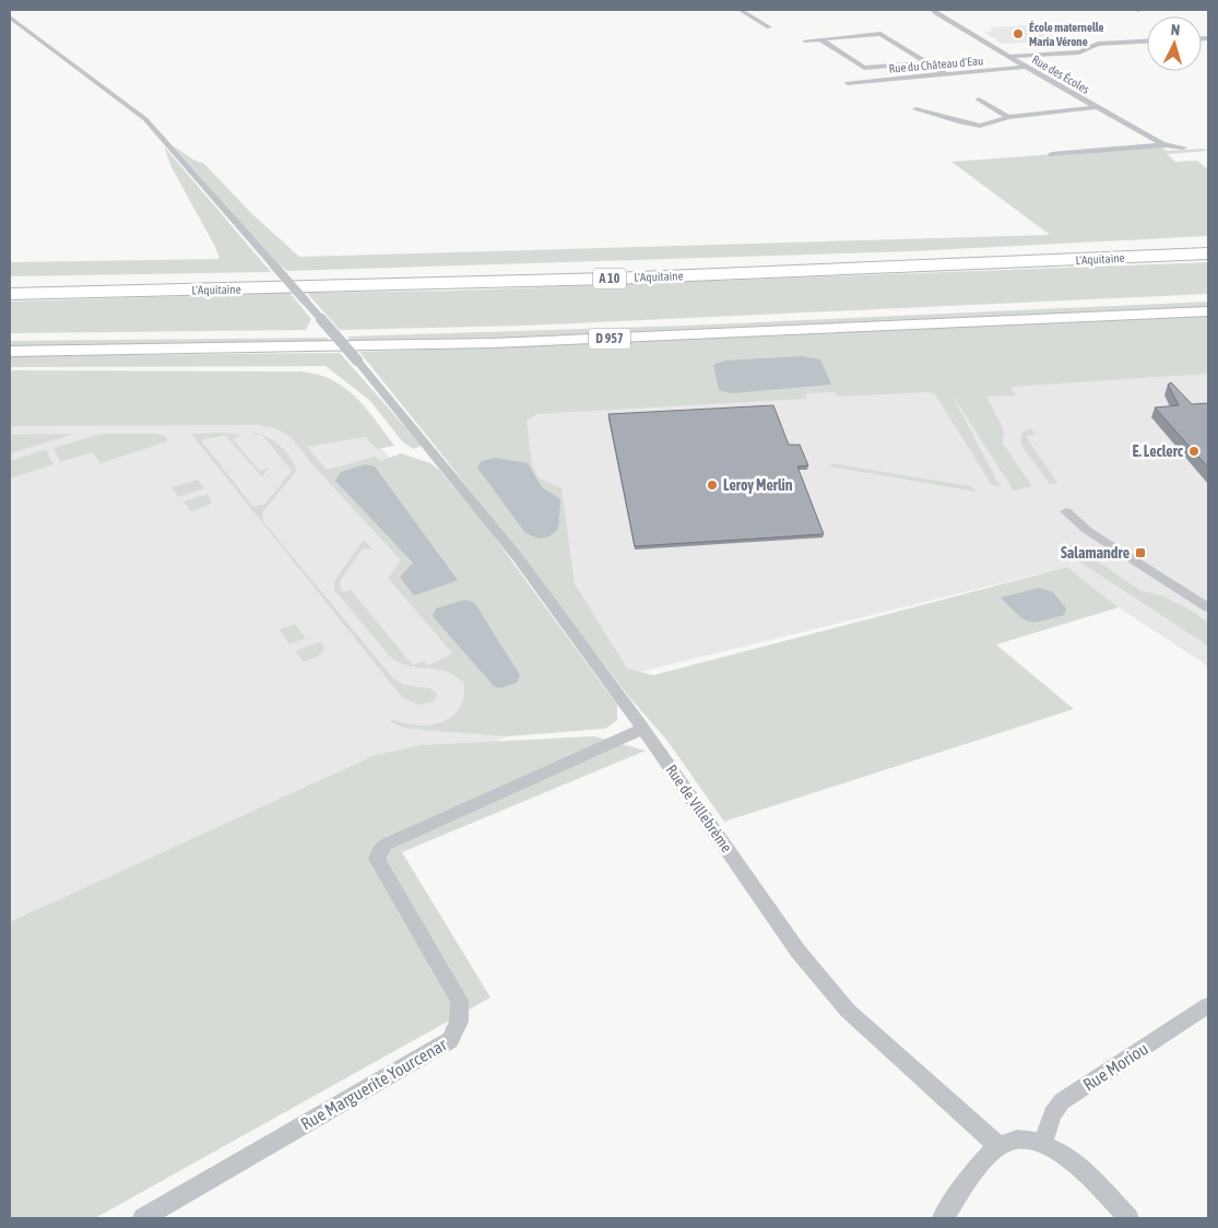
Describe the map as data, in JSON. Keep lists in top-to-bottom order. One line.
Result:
{"streets":{"highway":["L'Aquitaine","A 10"],"main road":["D 957"],"street":["Rue du Château d'Eau","Rue des Écoles","Rue de Villebrème","Rue Moriou","Rue Marguerite Yourcenar"]},"crossings":[["Rue du Château d'Eau","Rue des Écoles"],["Rue de Villebrème","Rue Marguerite Yourcenar"]],"places":{"other":["École maternelle Maria Vérone","E. Leclerc","Leroy Merlin"],"transit":["Salamandre"]},"north":"top"}
